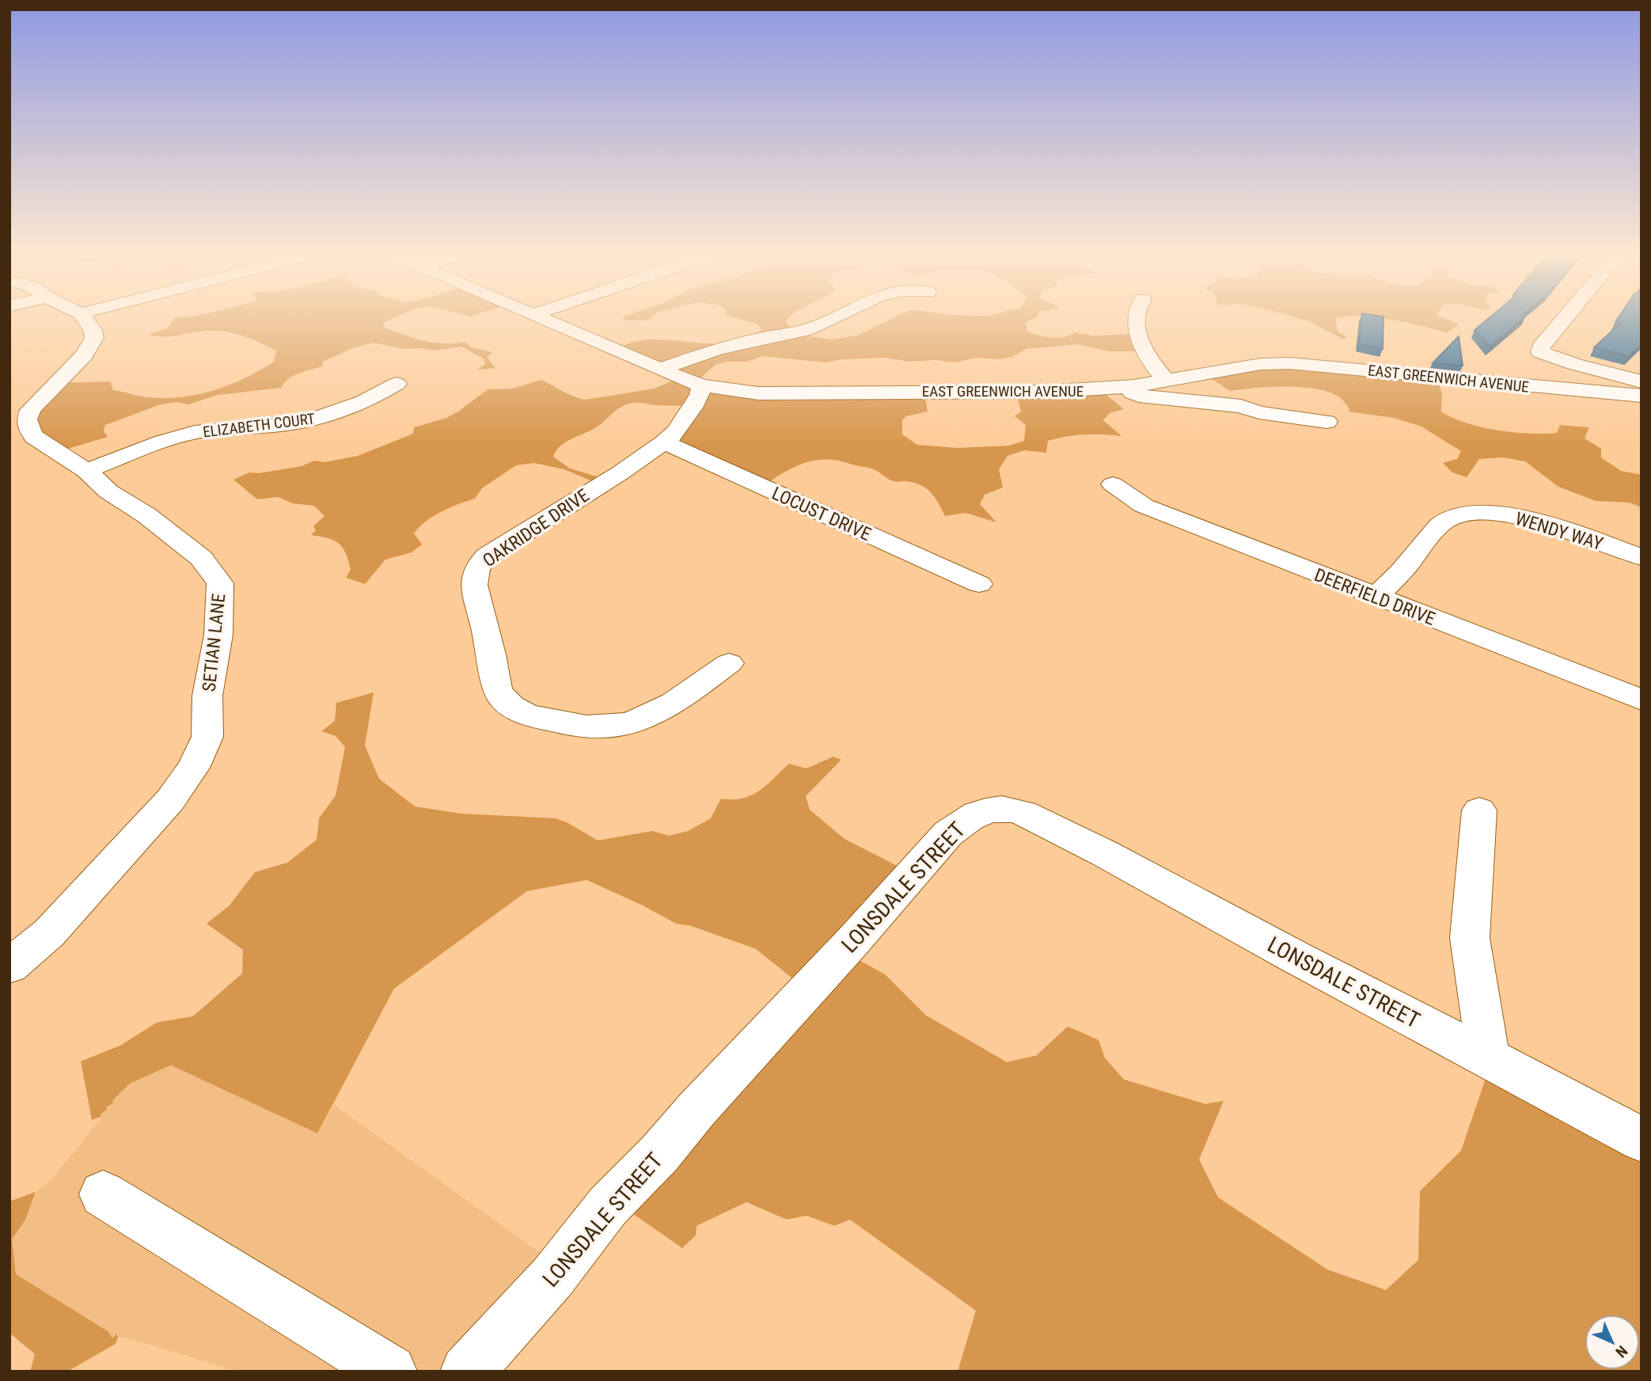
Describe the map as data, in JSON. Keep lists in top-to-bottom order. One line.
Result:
{"streets":{"street":["EAST GREENWICH AVENUE","ELIZABETH COURT","LOCUST DRIVE","OAKRIDGE DRIVE","WENDY WAY","DEERFIELD DRIVE","SETIAN LANE","LONSDALE STREET"]},"crossings":[["EAST GREENWICH AVENUE","OAKRIDGE DRIVE"],["ELIZABETH COURT","SETIAN LANE"],["LOCUST DRIVE","OAKRIDGE DRIVE"],["WENDY WAY","DEERFIELD DRIVE"]],"north":"bottom right"}
